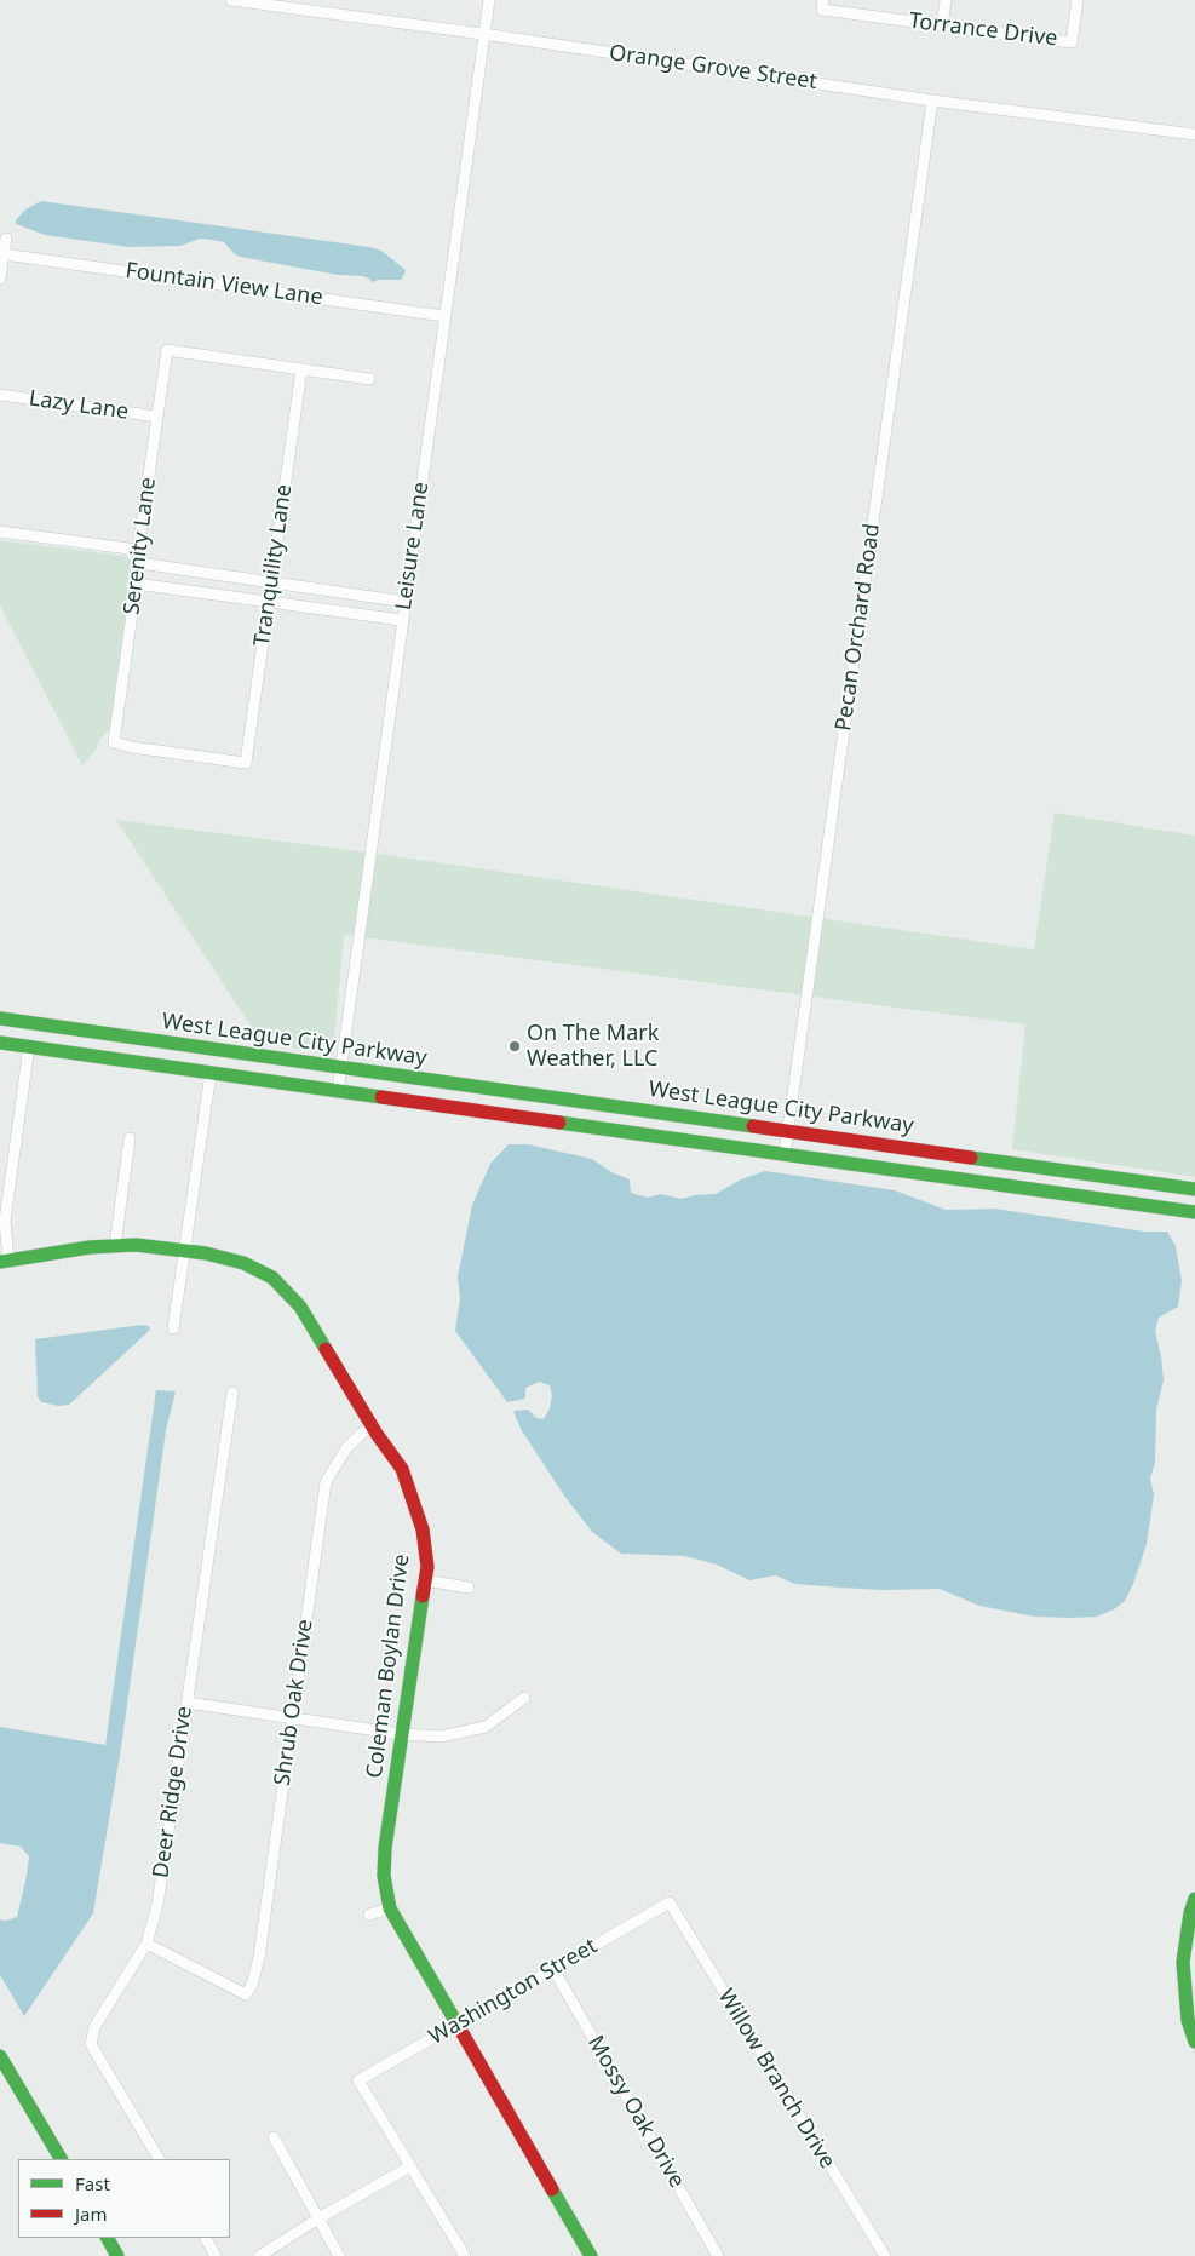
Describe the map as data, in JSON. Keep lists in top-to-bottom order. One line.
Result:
{"streets":{"main road":["West League City Parkway","Coleman Boylan Drive"],"street":["Torrance Drive","Orange Grove Street","Fountain View Lane","Lazy Lane","Serenity Lane","Leisure Lane","Tranquility Lane","Pecan Orchard Road","Shrub Oak Drive","Deer Ridge Drive","Washington Street","Willow Branch Drive","Mossy Oak Drive"]},"crossings":[["Orange Grove Street","Leisure Lane"],["Orange Grove Street","Pecan Orchard Road"],["Fountain View Lane","Leisure Lane"],["Lazy Lane","Serenity Lane"],["Serenity Lane","Tranquility Lane"],["Leisure Lane","West League City Parkway"],["Pecan Orchard Road","West League City Parkway"],["Coleman Boylan Drive","Shrub Oak Drive"],["Coleman Boylan Drive","Washington Street"],["Shrub Oak Drive","Deer Ridge Drive"],["Washington Street","Willow Branch Drive"],["Washington Street","Mossy Oak Drive"]],"places":["On The Mark Weather, LLC"],"legend":["Fast","Jam"]}
